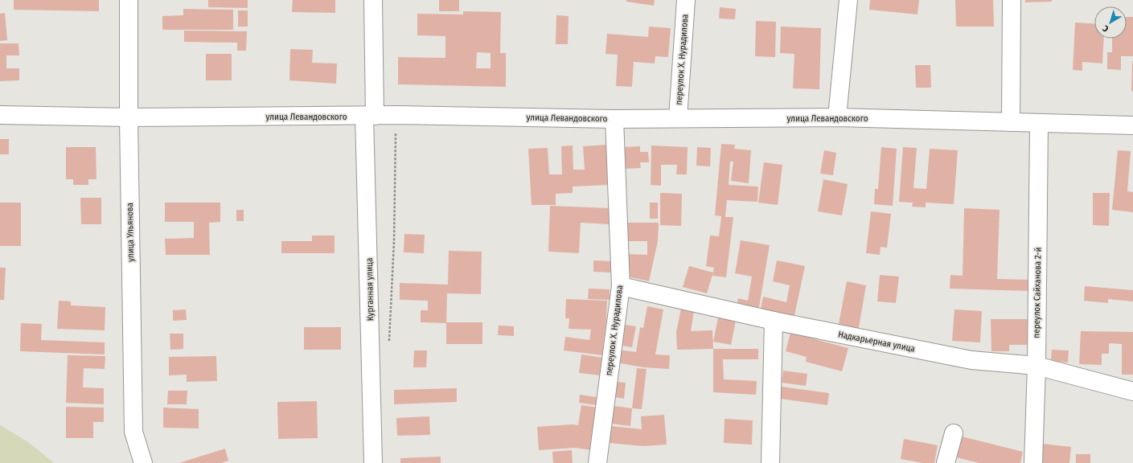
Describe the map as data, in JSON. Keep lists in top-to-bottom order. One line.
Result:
{"streets":{"street":["переулок Х. Нурадилова","улица Левандовского","улица Ульянова","Курганная улица","переулок Сайханова 2-й","Надкарьерная улица"]},"crossings":[["переулок Х. Нурадилова","улица Левандовского"],["переулок Х. Нурадилова","Надкарьерная улица"],["улица Левандовского","улица Ульянова"],["улица Левандовского","Курганная улица"],["улица Левандовского","переулок Сайханова 2-й"],["переулок Сайханова 2-й","Надкарьерная улица"]],"north":"bottom left"}
